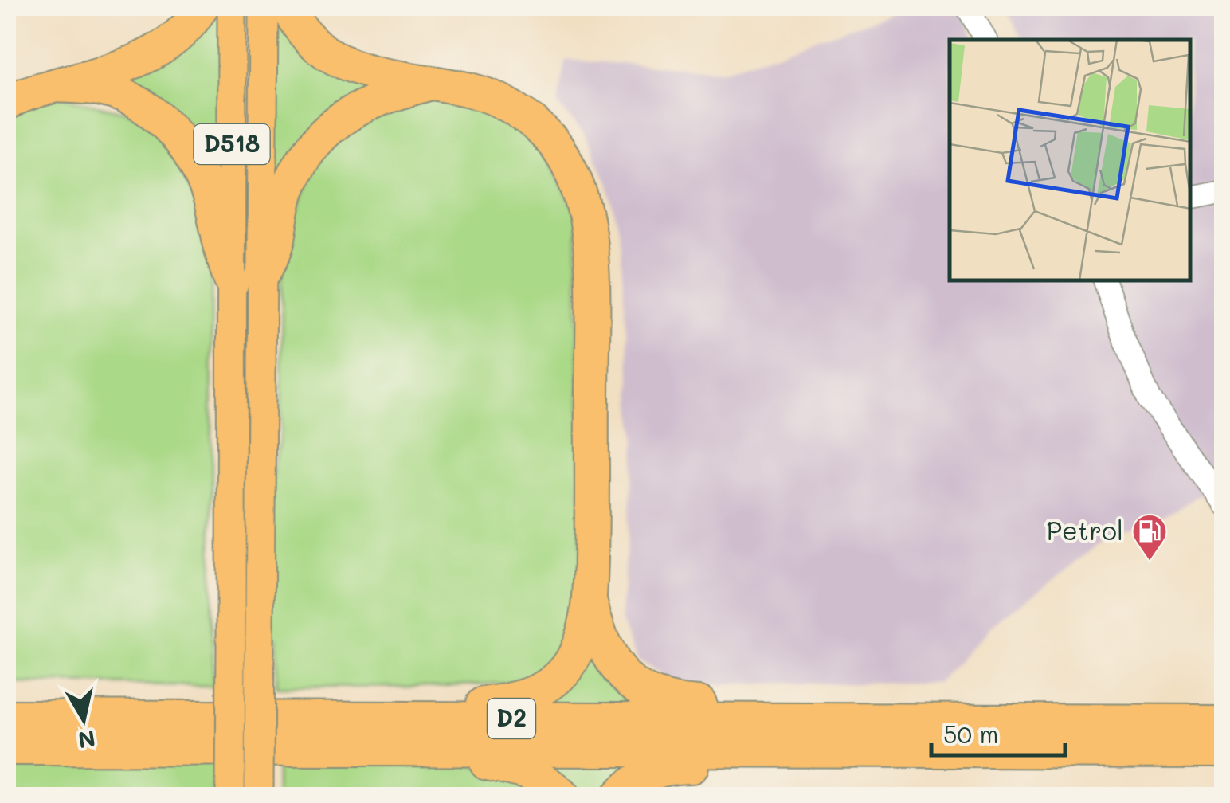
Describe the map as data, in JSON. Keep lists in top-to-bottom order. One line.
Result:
{"streets":{"highway":["D2"],"main road":["D518"]},"places":{"fuel station":["Petrol"]},"scale_bar":"50 m","north":"bottom"}
